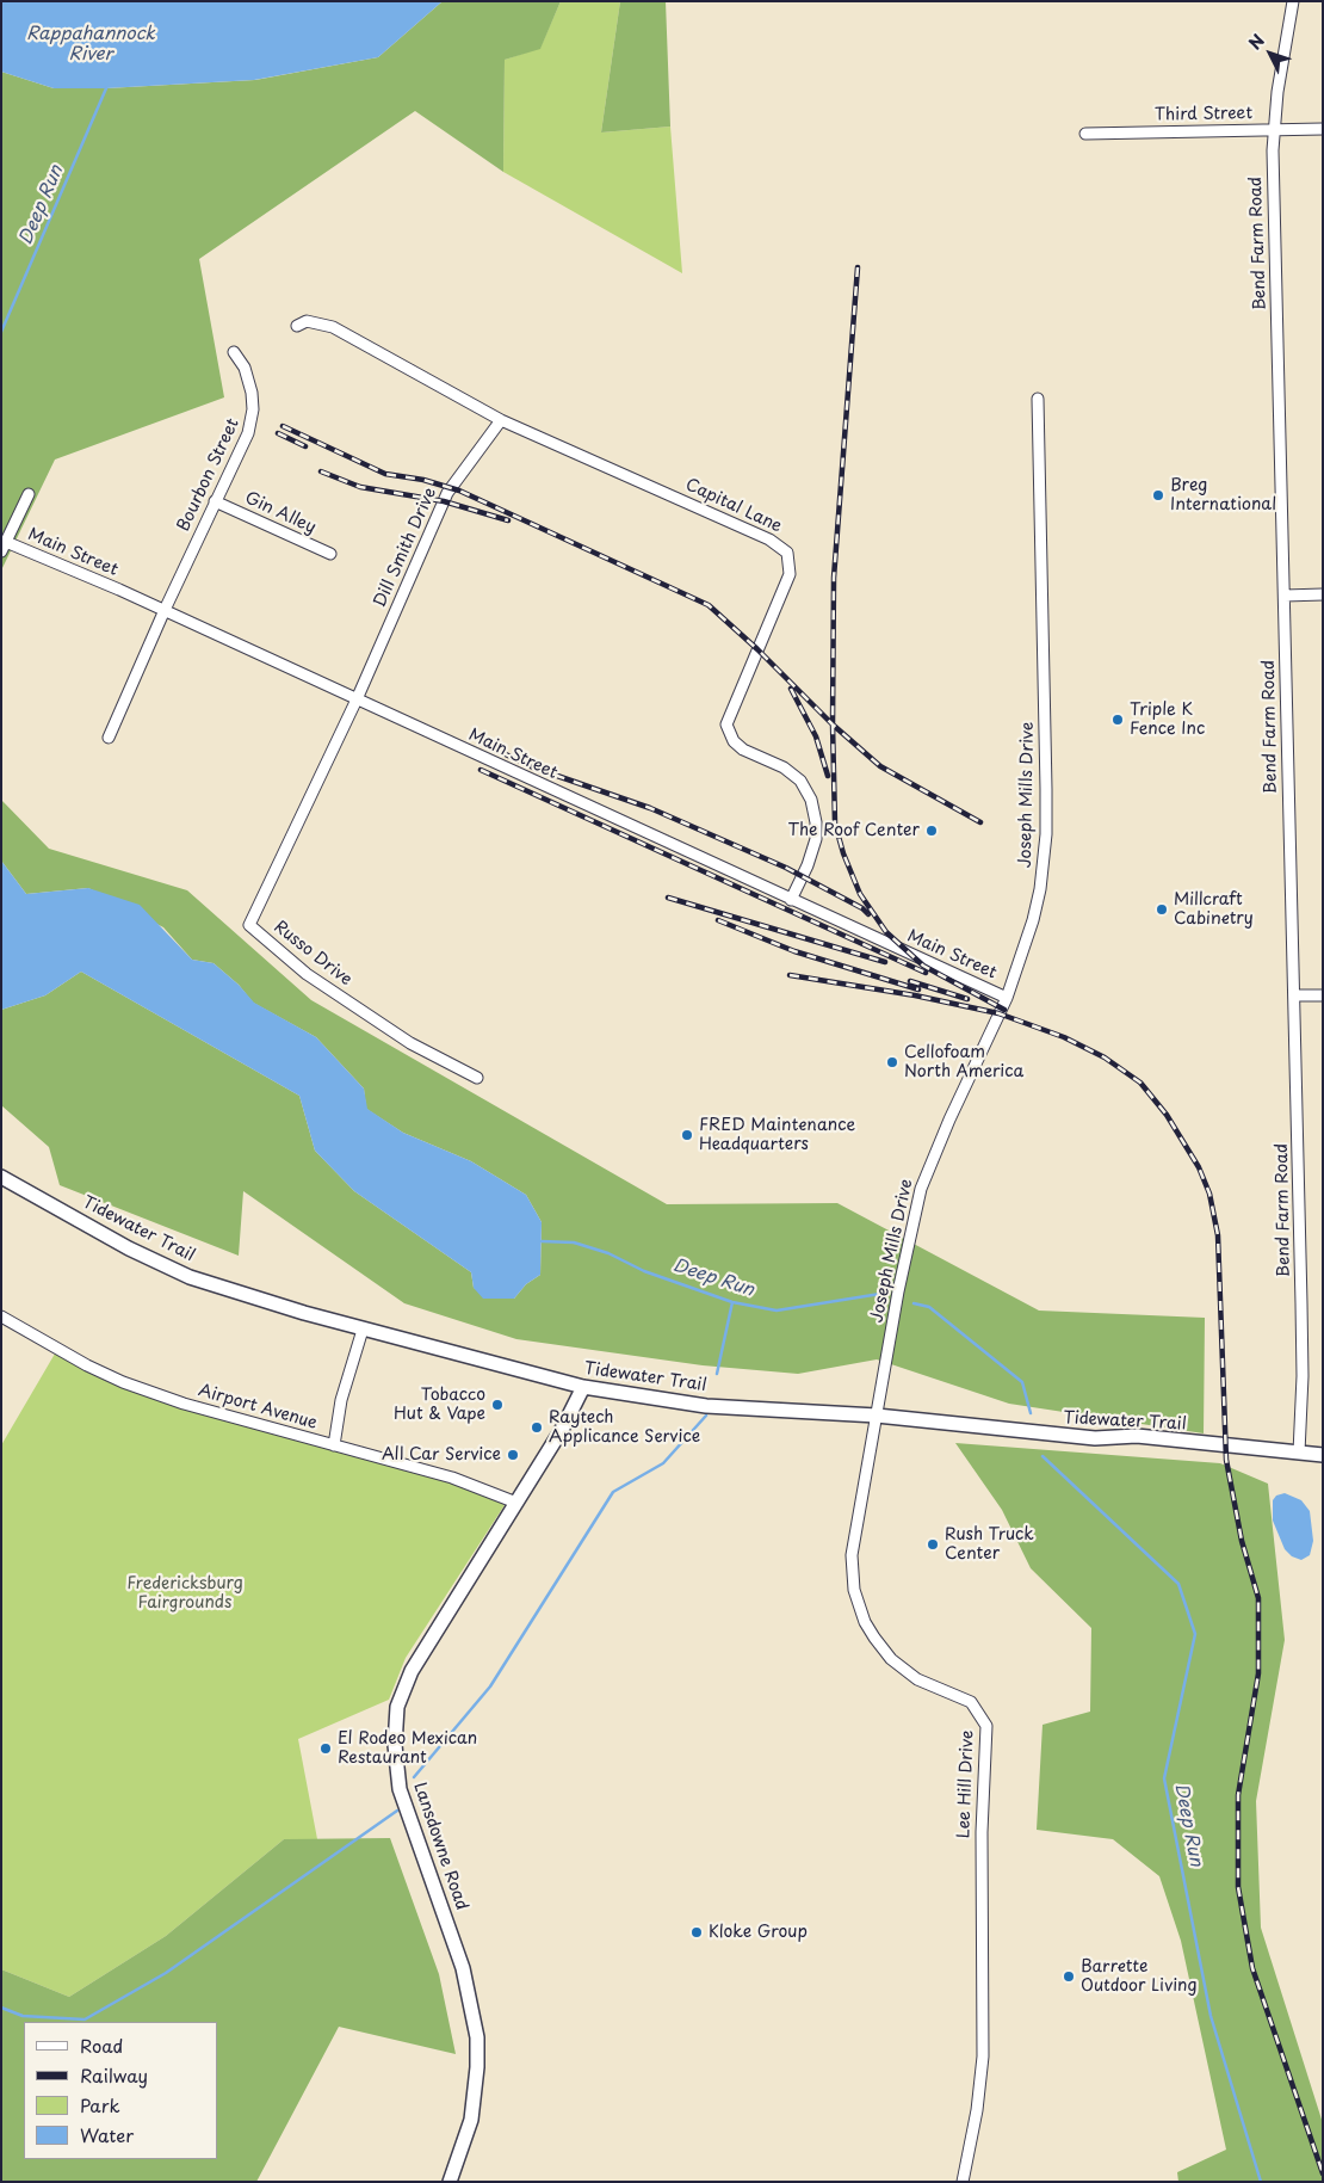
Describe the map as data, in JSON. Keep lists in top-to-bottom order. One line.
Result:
{"streets":{"main road":["Tidewater Trail","Lansdowne Road"],"street":["Third Street","Bend Farm Road","Bourbon Street","Capital Lane","Gin Alley","Dill Smith Drive","Main Street","Joseph Mills Drive","Russo Drive","Airport Avenue","Lee Hill Drive"]},"crossings":[["Third Street","Bend Farm Road"],["Bend Farm Road","Tidewater Trail"],["Bourbon Street","Gin Alley"],["Bourbon Street","Main Street"],["Capital Lane","Dill Smith Drive"],["Capital Lane","Main Street"],["Dill Smith Drive","Main Street"],["Dill Smith Drive","Russo Drive"],["Main Street","Joseph Mills Drive"],["Main Street","Russo Drive"],["Joseph Mills Drive","Tidewater Trail"],["Joseph Mills Drive","Lee Hill Drive"],["Tidewater Trail","Lee Hill Drive"],["Tidewater Trail","Lansdowne Road"],["Airport Avenue","Lansdowne Road"]],"water":["Rappahannock River","Deep Run"],"parks":["Fredericksburg Fairgrounds"],"places":["Breg International","Triple K Fence Inc","The Roof Center","Millcraft Cabinetry","Cellofoam North America","FRED Maintenance Headquarters","Tobacco Hut & Vape","Raytech Applicance Service","All Car Service","Rush Truck Center","El Rodeo Mexican Restaurant","Kloke Group","Barrette Outdoor Living"],"legend":["Road","Railway","Park","Water"],"north":"top left"}
